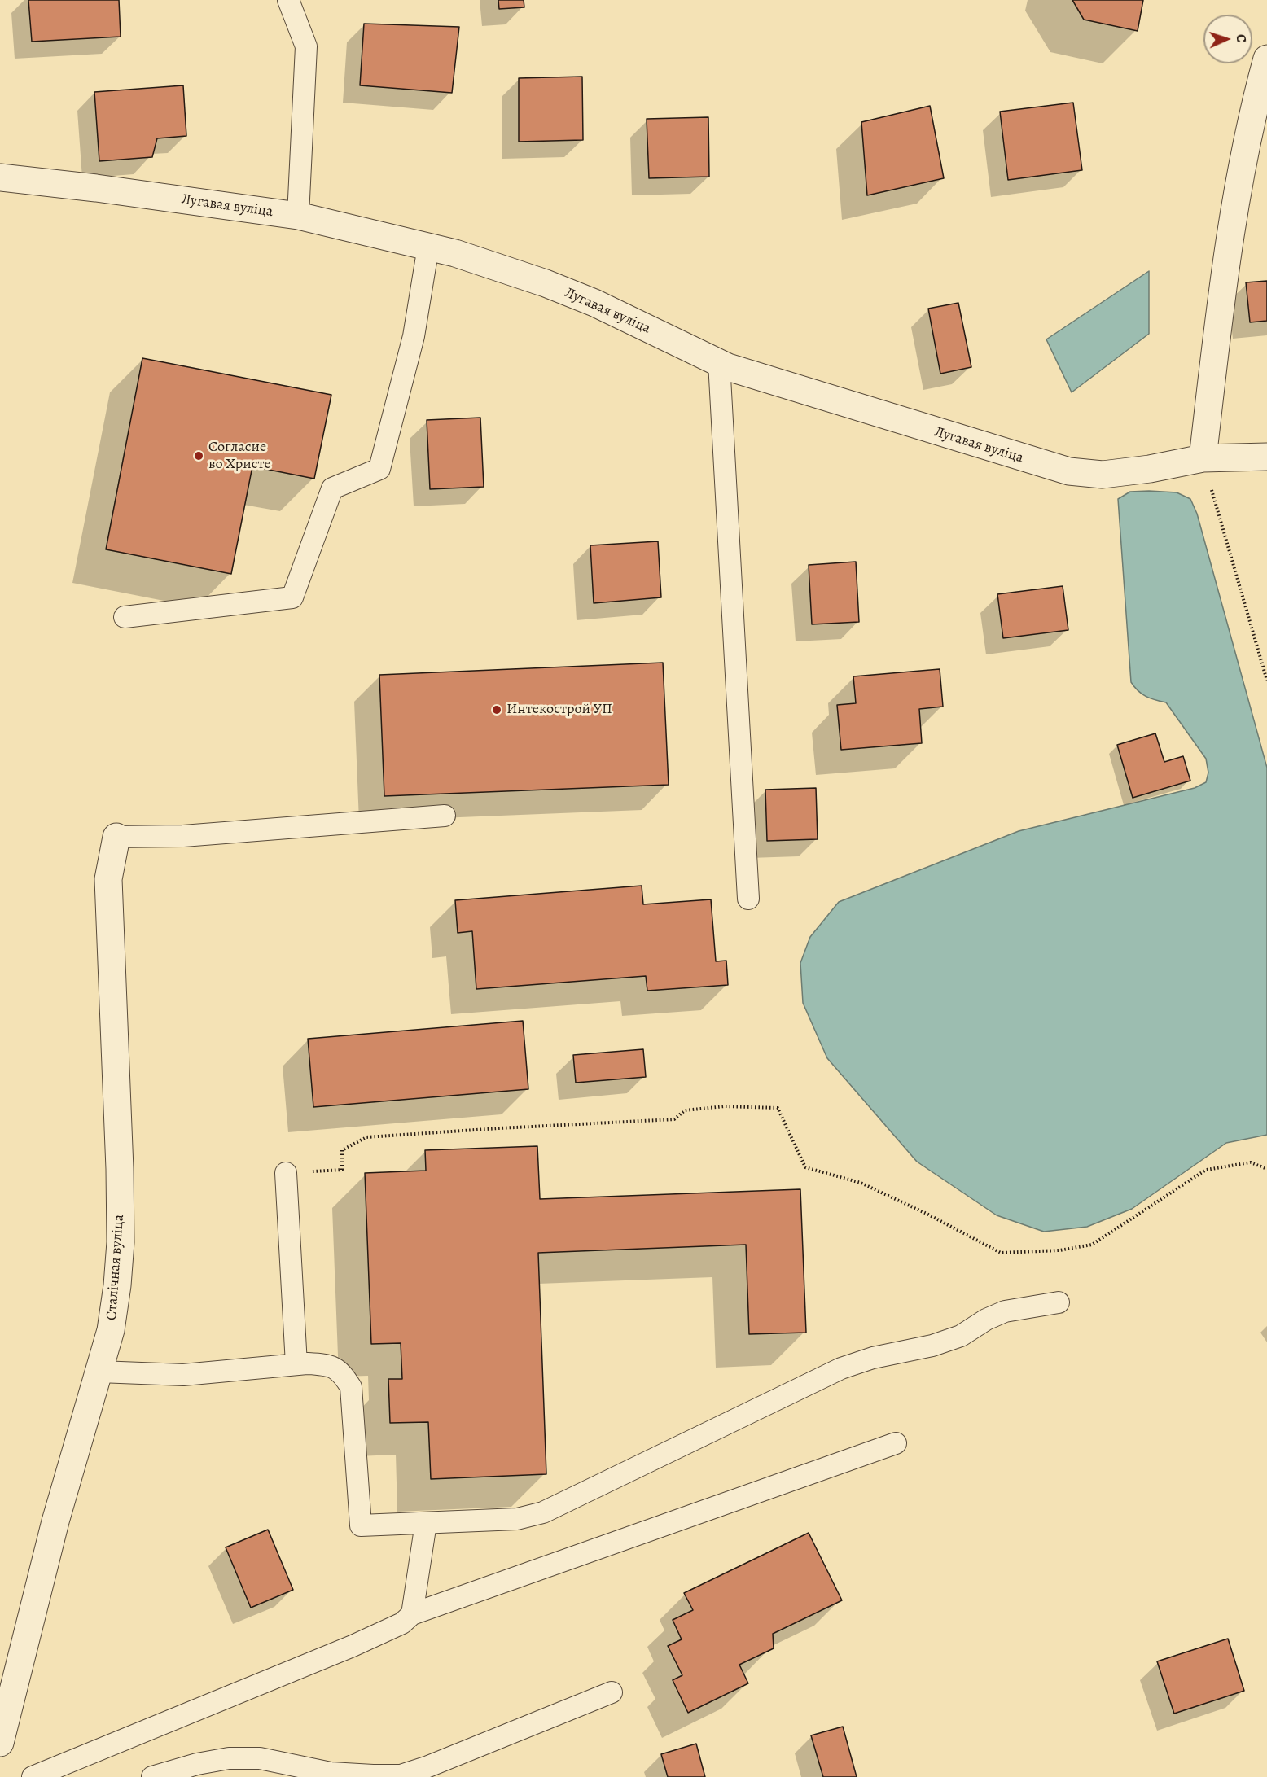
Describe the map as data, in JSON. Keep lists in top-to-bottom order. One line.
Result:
{"streets":{"street":["Лугавая вуліца","Сталічная вуліца"]},"places":["Согласие во Христе","Интекострой УП"],"north":"right"}
